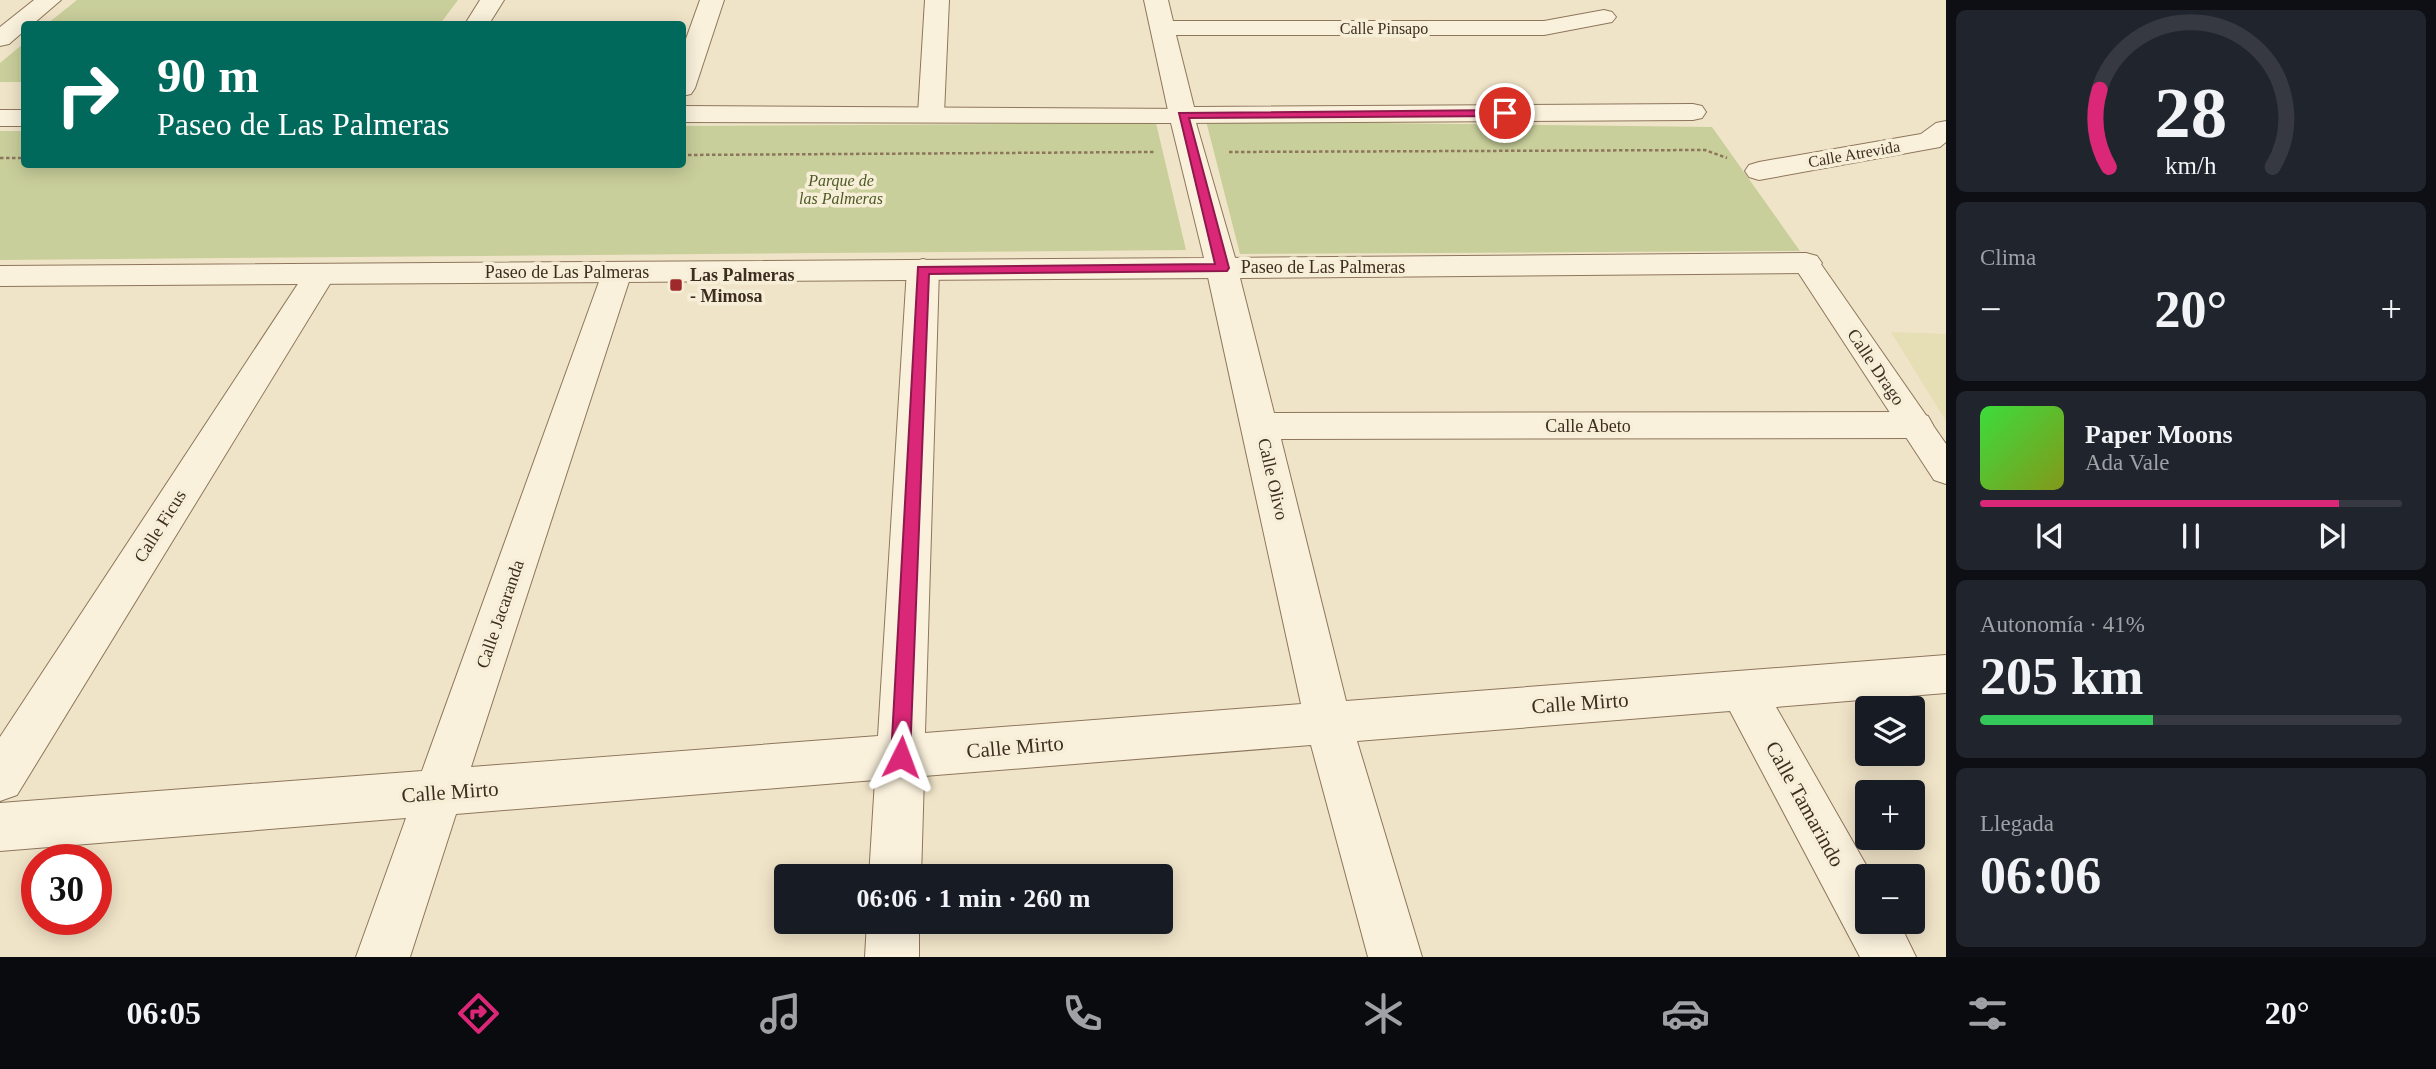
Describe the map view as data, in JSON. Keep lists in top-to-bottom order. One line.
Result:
{"streets":{"street":["Calle Pinsapo","Calle Atrevida","Paseo de Las Palmeras","Calle Drago","Calle Abeto","Calle Olivo","Calle Ficus","Calle Jacaranda","Calle Mirto","Calle Tamarindo"]},"crossings":[["Calle Pinsapo","Calle Olivo"],["Paseo de Las Palmeras","Calle Drago"],["Paseo de Las Palmeras","Calle Olivo"],["Paseo de Las Palmeras","Calle Ficus"],["Paseo de Las Palmeras","Calle Jacaranda"],["Calle Drago","Calle Abeto"],["Calle Abeto","Calle Olivo"],["Calle Olivo","Calle Mirto"],["Calle Jacaranda","Calle Mirto"],["Calle Mirto","Calle Tamarindo"]],"parks":["Parque de las Palmeras"],"places":{"transit":["Las Palmeras - Mimosa"]},"page":{"turn":["90 m","Paseo de Las Palmeras"],"tile":["Clima",["Autonomía · 41%","205 km"],["Llegada","06:06"]],"heat":["−","20°","+"],"song":["Paper Moons","Ada Vale"],"map_buttons":["+","−"],"limit":"30","trip":"06:06 · 1 min · 260 m","tabs":["06:05","20°"],"gauge":["28","km/h"]}}
